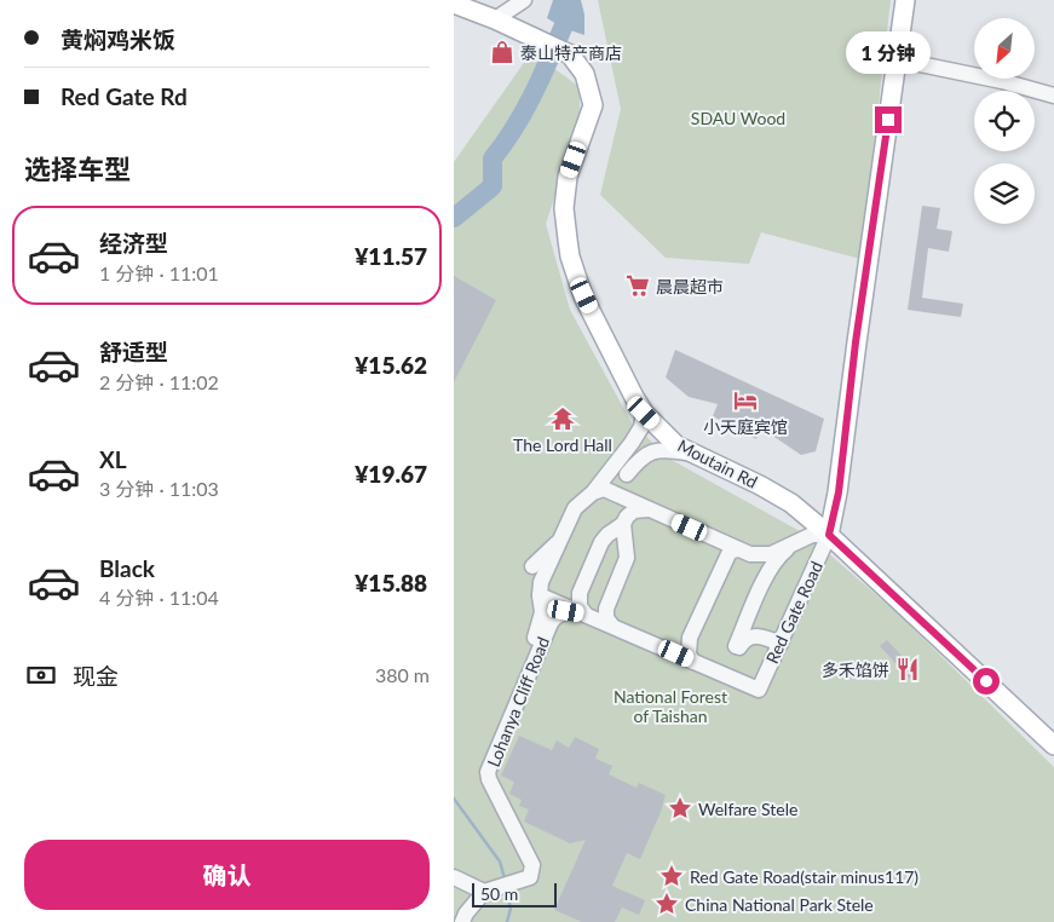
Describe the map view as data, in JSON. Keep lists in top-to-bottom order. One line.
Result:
{"streets":{"main road":["Moutain Rd"],"street":["Red Gate Road","Lohanya Cliff Road"]},"crossings":[["Moutain Rd","Red Gate Road"],["Moutain Rd","Lohanya Cliff Road"]],"parks":["SDAU Wood","National Forest of Taishan"],"places":{"shop":["泰山特产商店"],"supermarket":["晨晨超市"],"hotel":["小天庭宾馆"],"temple":["The Lord Hall"],"restaurant":["多禾馅饼"],"place":["Welfare Stele","Red Gate Road(stair minus117)","China National Park Stele"]},"scale_bar":"50 m","north":"bottom left","page":{"banner":["黄焖鸡米饭","Red Gate Rd"],"bubble":"1 分钟","heading":"选择车型","list":[{"name":"经济型","note":"1 分钟 · 11:01","value":"¥11.57"},{"name":"舒适型","note":"2 分钟 · 11:02","value":"¥15.62"},{"name":"XL","note":"3 分钟 · 11:03","value":"¥19.67"},{"name":"Black","note":"4 分钟 · 11:04","value":"¥15.88"}],"pay":["现金","380 m"],"buttons":"确认","scale":"50 m"}}
